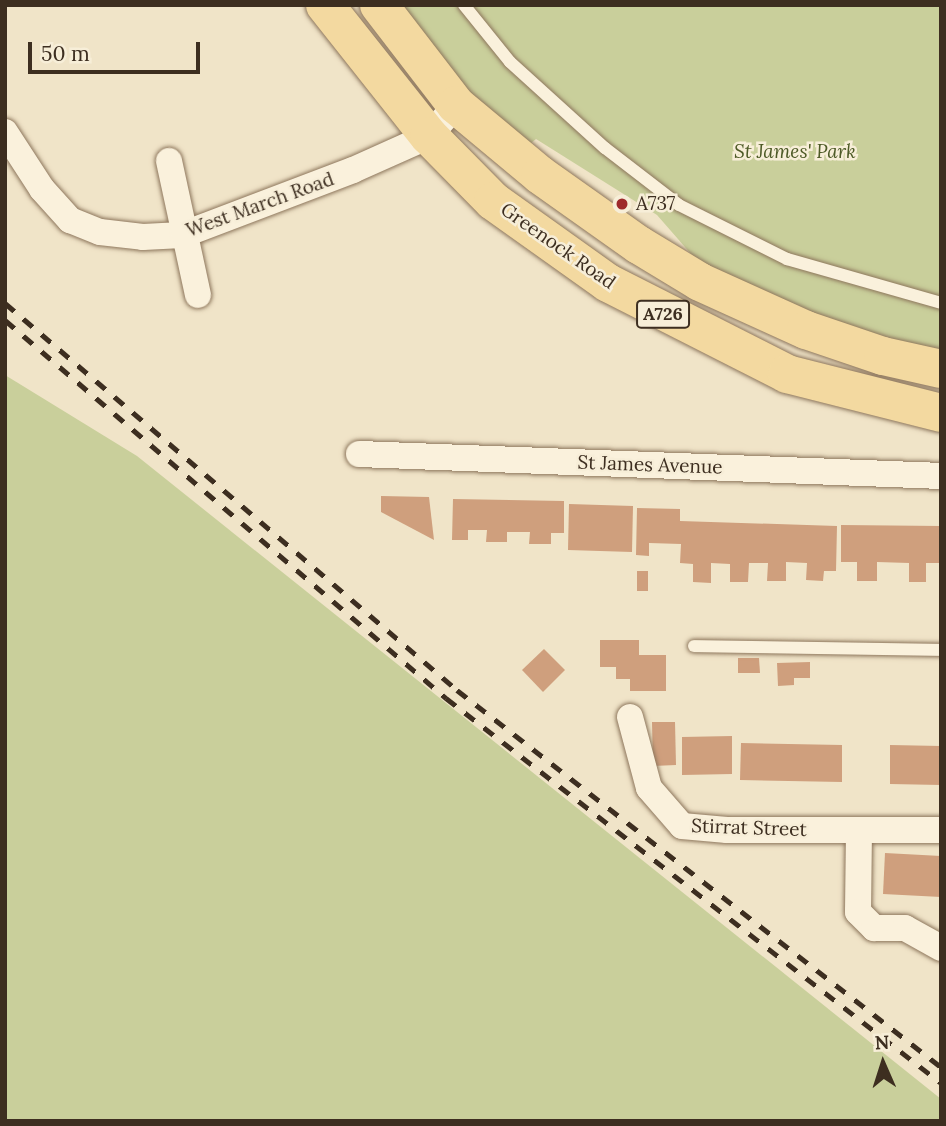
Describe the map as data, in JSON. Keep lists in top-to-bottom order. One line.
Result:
{"streets":{"main road":["Greenock Road","A726"],"street":["West March Road","St James Avenue","Stirrat Street"]},"crossings":[["West March Road","Greenock Road"],["West March Road","A726"]],"parks":["St James' Park"],"places":["A737"],"scale_bar":"50 m","north":"top"}
